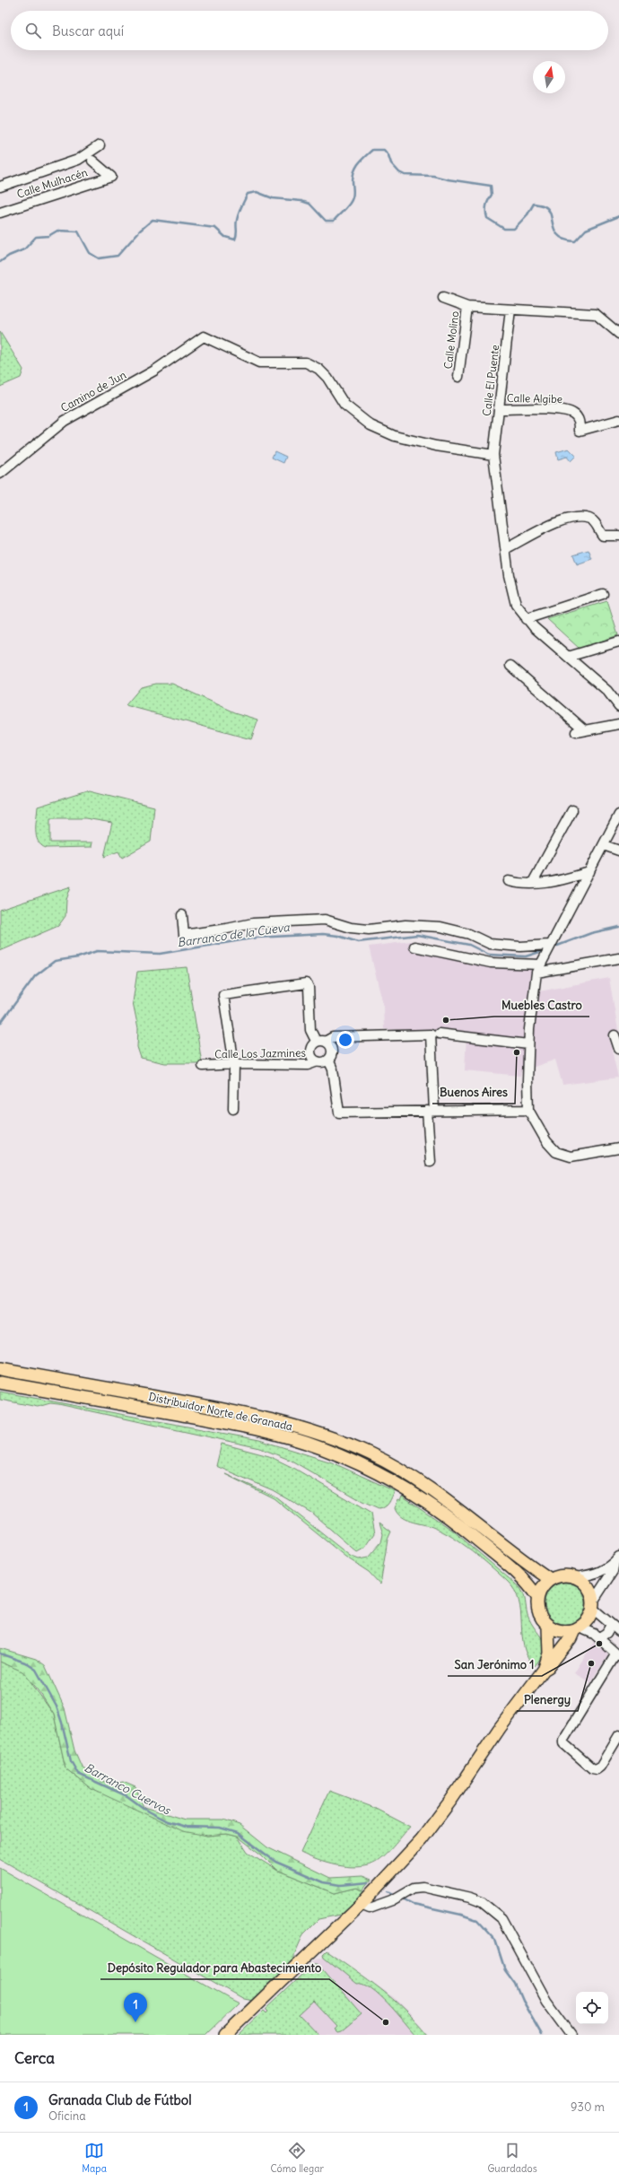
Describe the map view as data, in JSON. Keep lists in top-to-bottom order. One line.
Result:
{"streets":{"main road":["Distribuidor Norte de Granada"],"street":["Calle Mulhacén","Calle Molino","Calle El Puente","Camino de Jun","Calle Algibe","Calle Los Jazmines"]},"crossings":[["Calle El Puente","Camino de Jun"],["Calle El Puente","Calle Algibe"]],"water":["Barranco de la Cueva","Barranco Cuervos"],"places":["Muebles Castro","Buenos Aires","San Jerónimo 1","Plenergy","Depósito Regulador para Abastecimiento"],"north":"top","page":{"search":"Buscar aquí","pins":"1","heading":"Cerca","list":[{"mark":"1","name":"Granada Club de Fútbol","note":"Oficina","value":"930 m"}],"nav":["Mapa","Cómo llegar","Guardados"]}}
